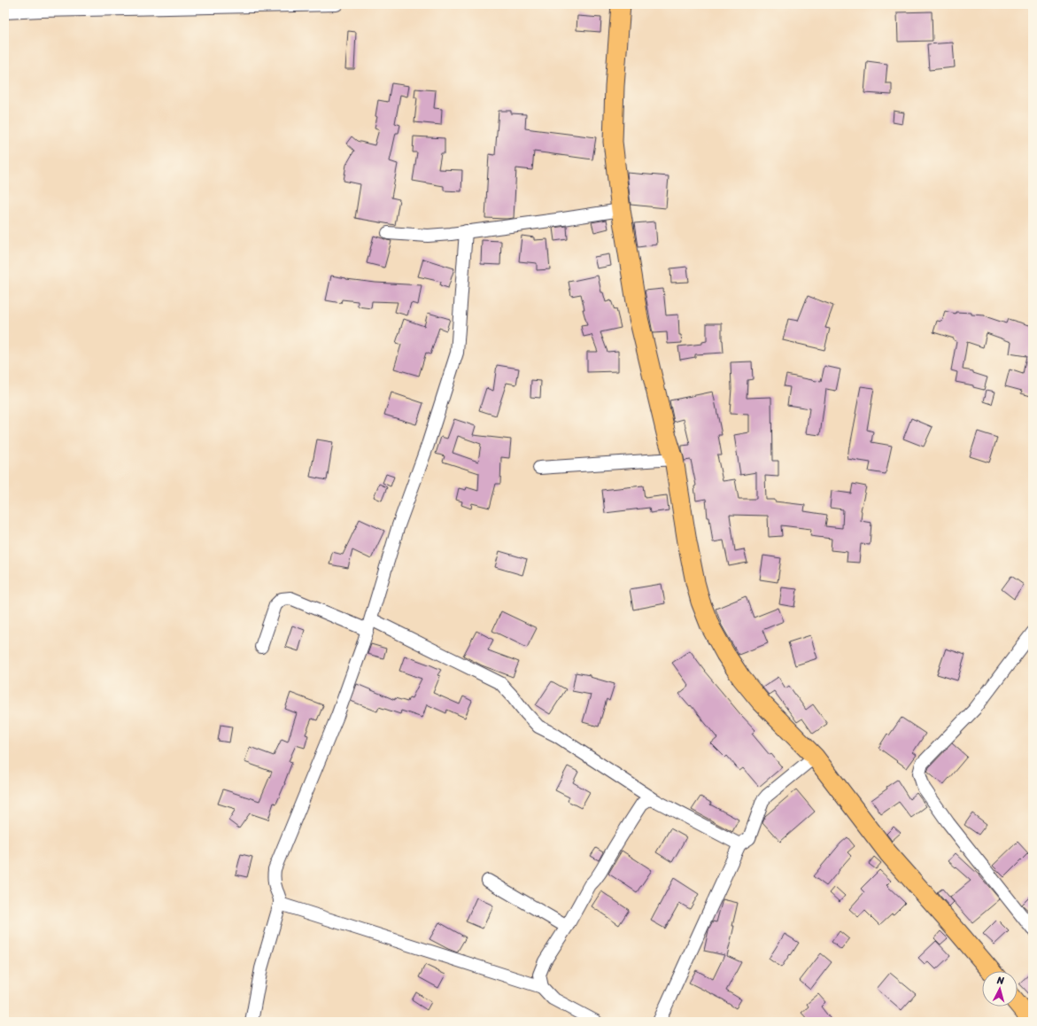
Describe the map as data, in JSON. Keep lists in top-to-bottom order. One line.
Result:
{"north":"top"}
